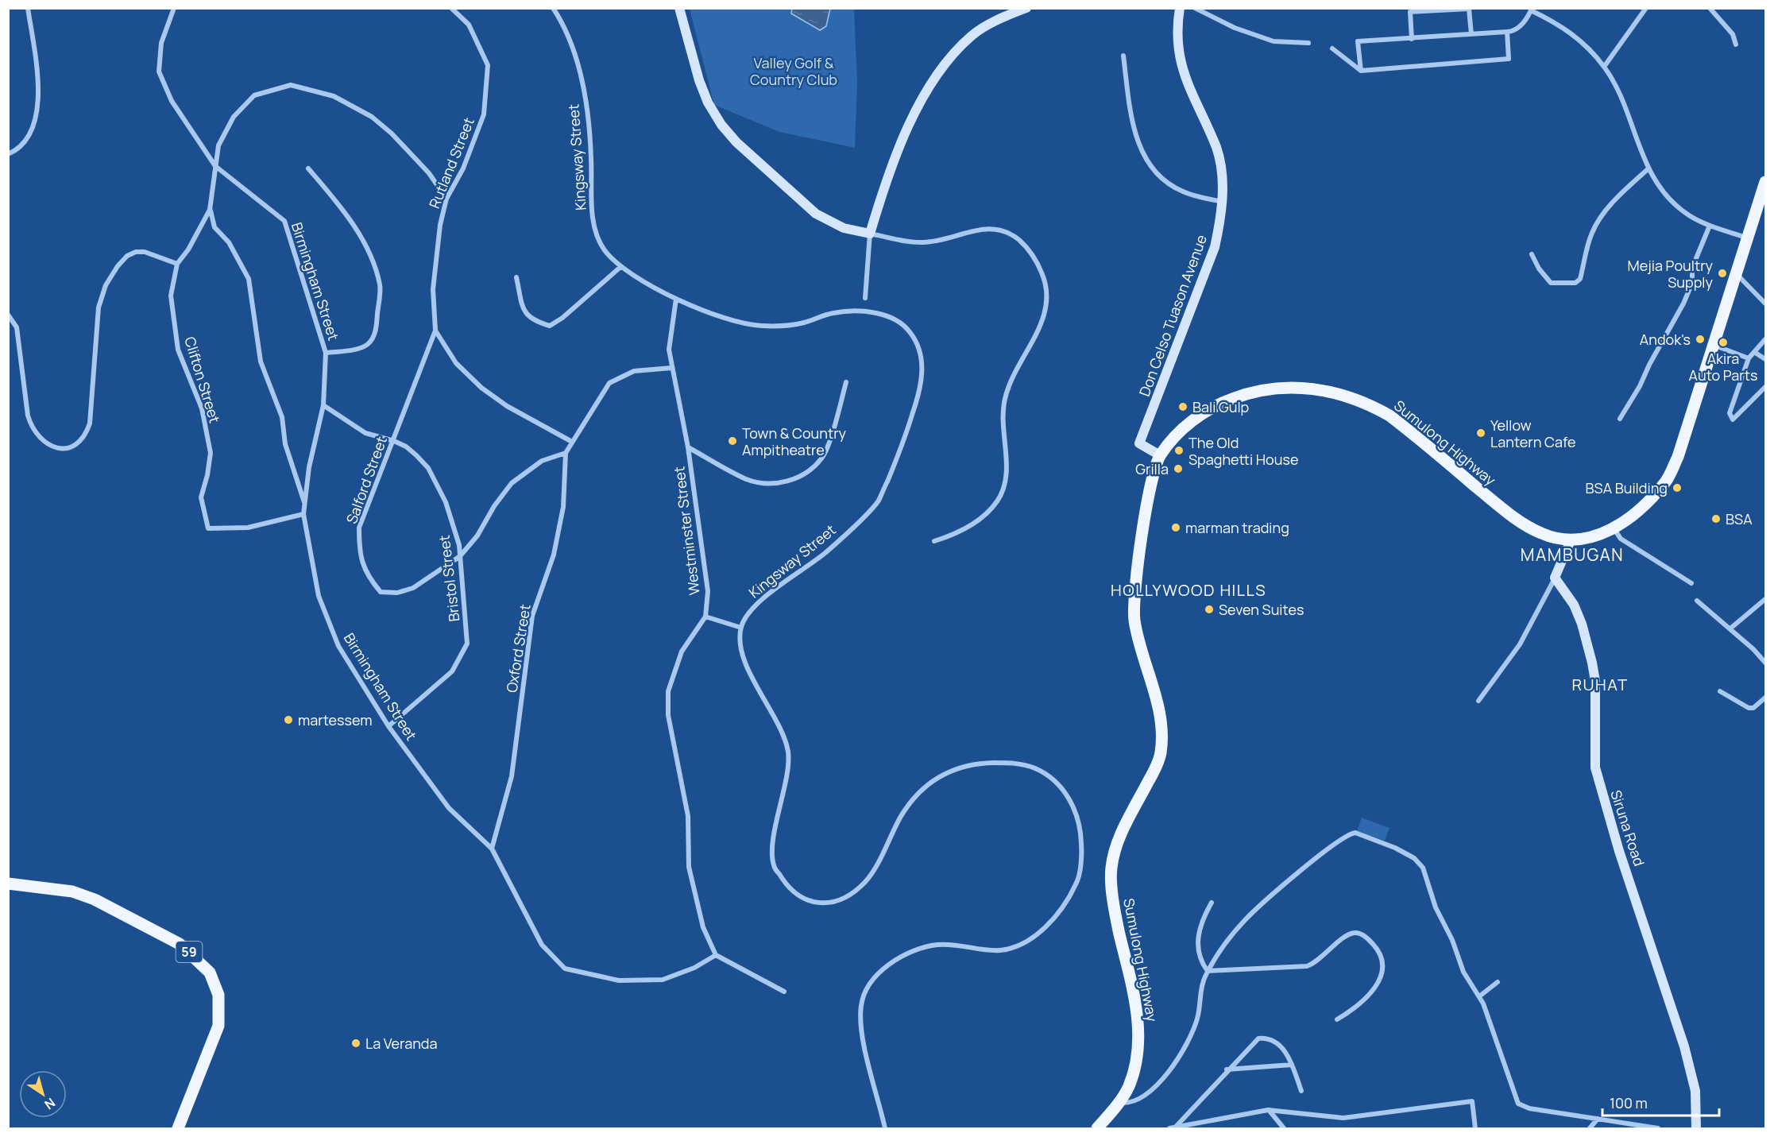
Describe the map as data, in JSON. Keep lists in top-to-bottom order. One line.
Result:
{"streets":{"main road":["Sumulong Highway","59"],"street":["Kingsway Street","Rutland Street","Birmingham Street","Don Celso Tuason Avenue","Clifton Street","Salford Street","Westminster Street","Bristol Street","Oxford Street","Siruna Road"]},"crossings":[["Kingsway Street","Westminster Street"],["Rutland Street","Clifton Street"],["Rutland Street","Salford Street"],["Birmingham Street","Clifton Street"],["Birmingham Street","Westminster Street"],["Birmingham Street","Bristol Street"],["Birmingham Street","Oxford Street"],["Don Celso Tuason Avenue","Sumulong Highway"],["Salford Street","Bristol Street"],["Salford Street","Oxford Street"]],"districts":["MAMBUGAN","HOLLYWOOD HILLS","RUHAT"],"parks":["Valley Golf & Country Club"],"places":["Mejia Poultry Supply","Andok's","Akira Auto Parts","Bali Gulp","Yellow Lantern Cafe","Town & Country Ampitheatre","The Old Spaghetti House","Grilla","BSA Building","BSA","marman trading","Seven Suites","martessem","La Veranda"],"scale_bar":"100 m","north":"bottom right"}
